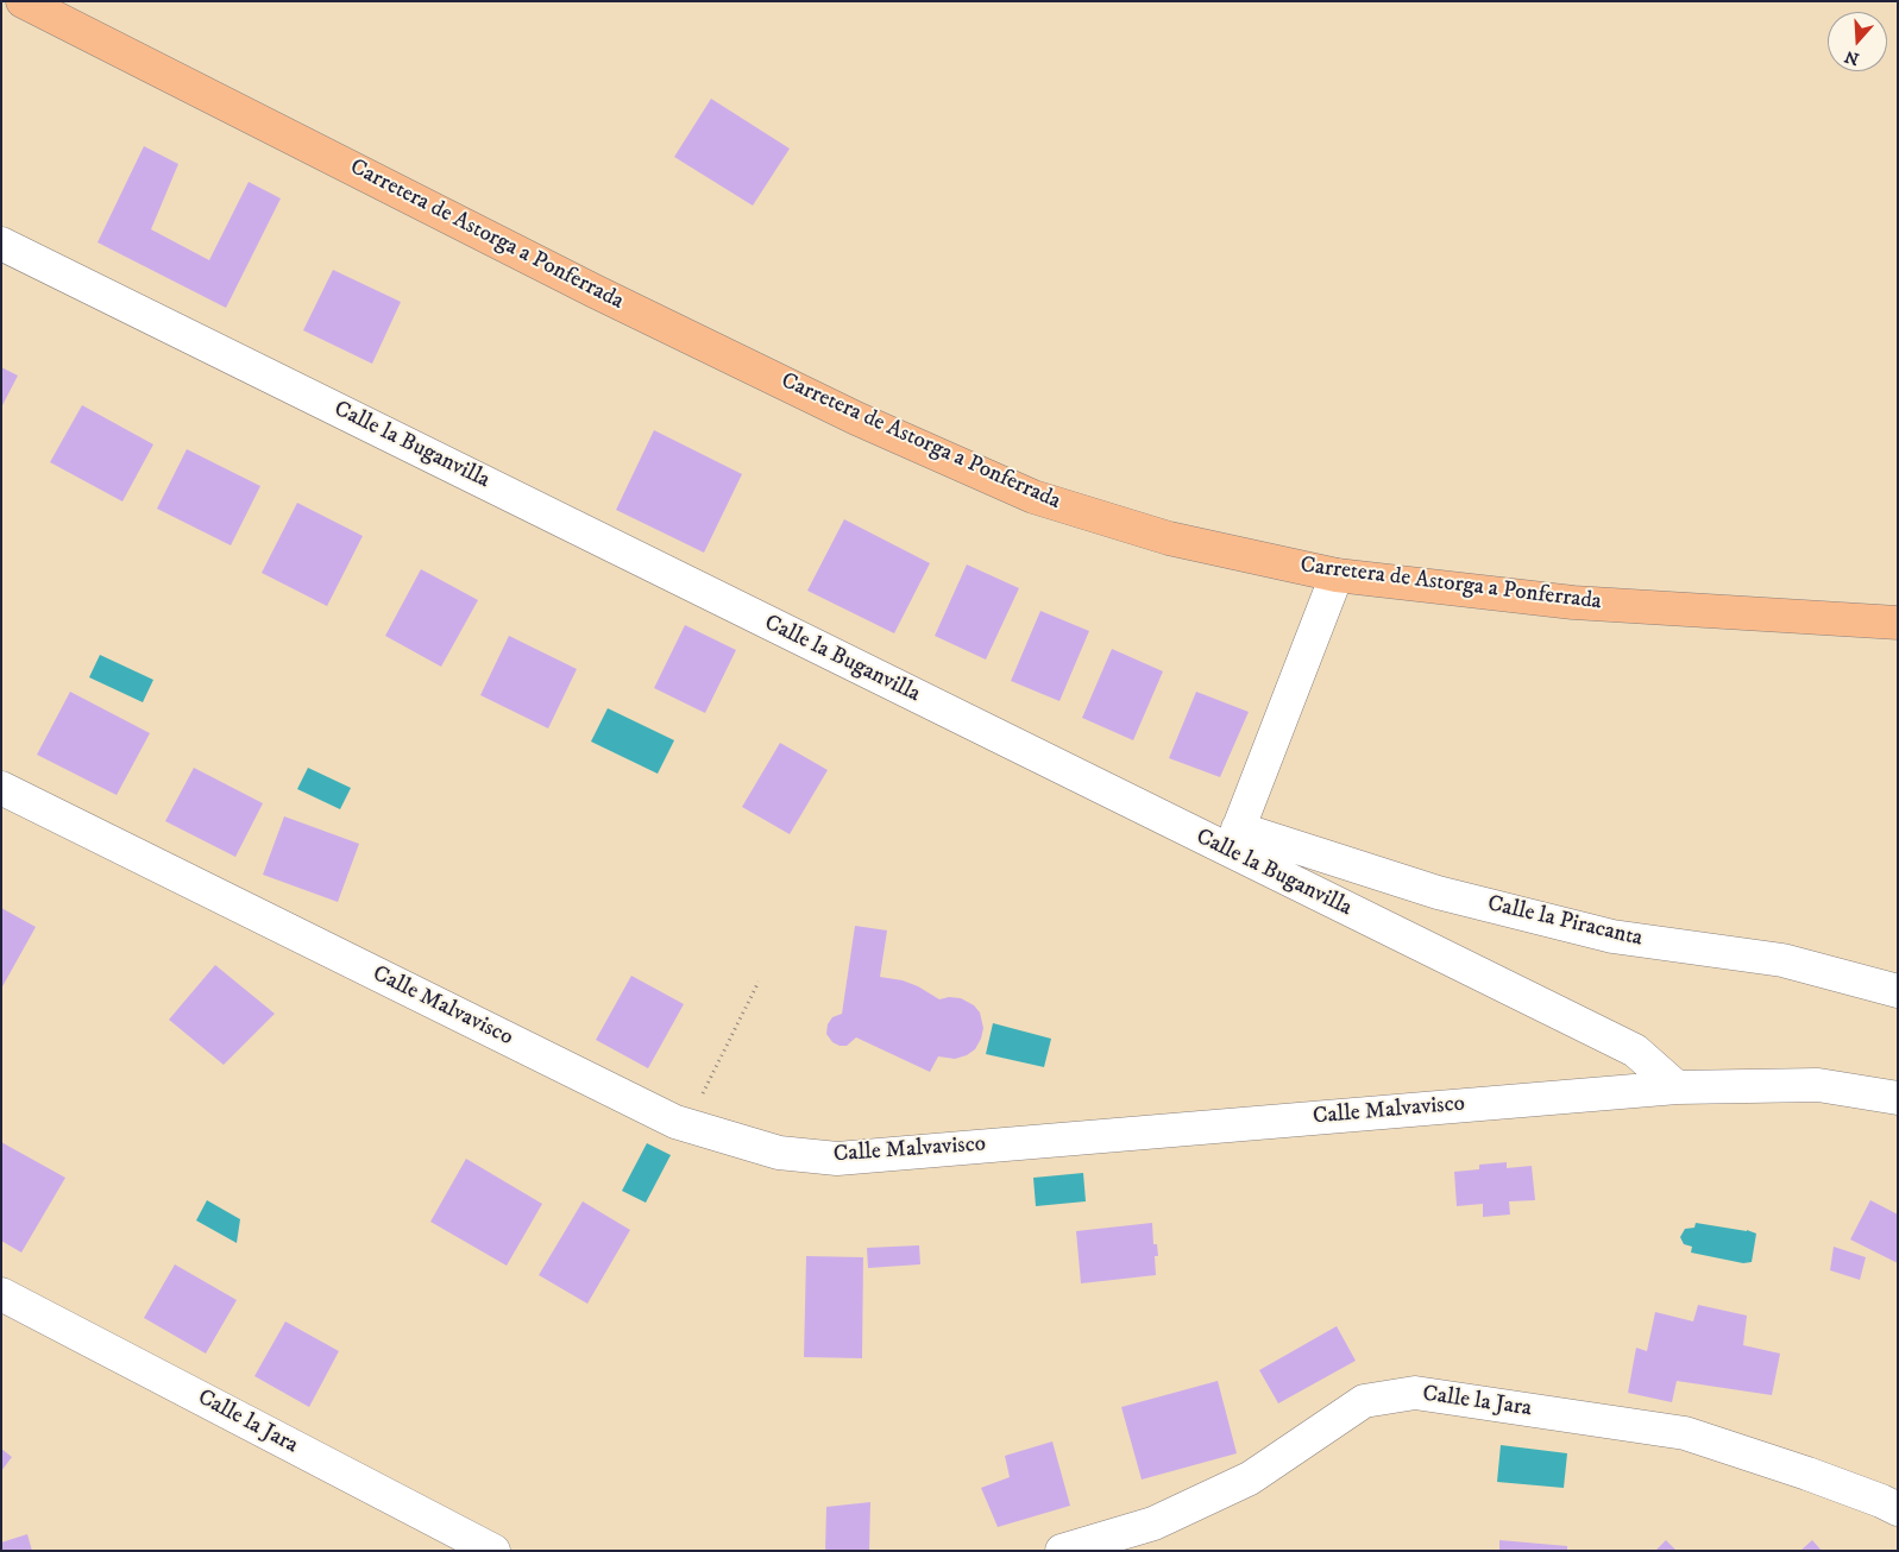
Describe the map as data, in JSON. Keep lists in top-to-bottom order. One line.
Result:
{"streets":{"main road":["Carretera de Astorga a Ponferrada"],"street":["Calle la Buganvilla","Calle la Piracanta","Calle Malvavisco","Calle la Jara"]},"crossings":[["Calle la Buganvilla","Calle la Piracanta"],["Calle la Buganvilla","Calle Malvavisco"]],"north":"bottom"}
